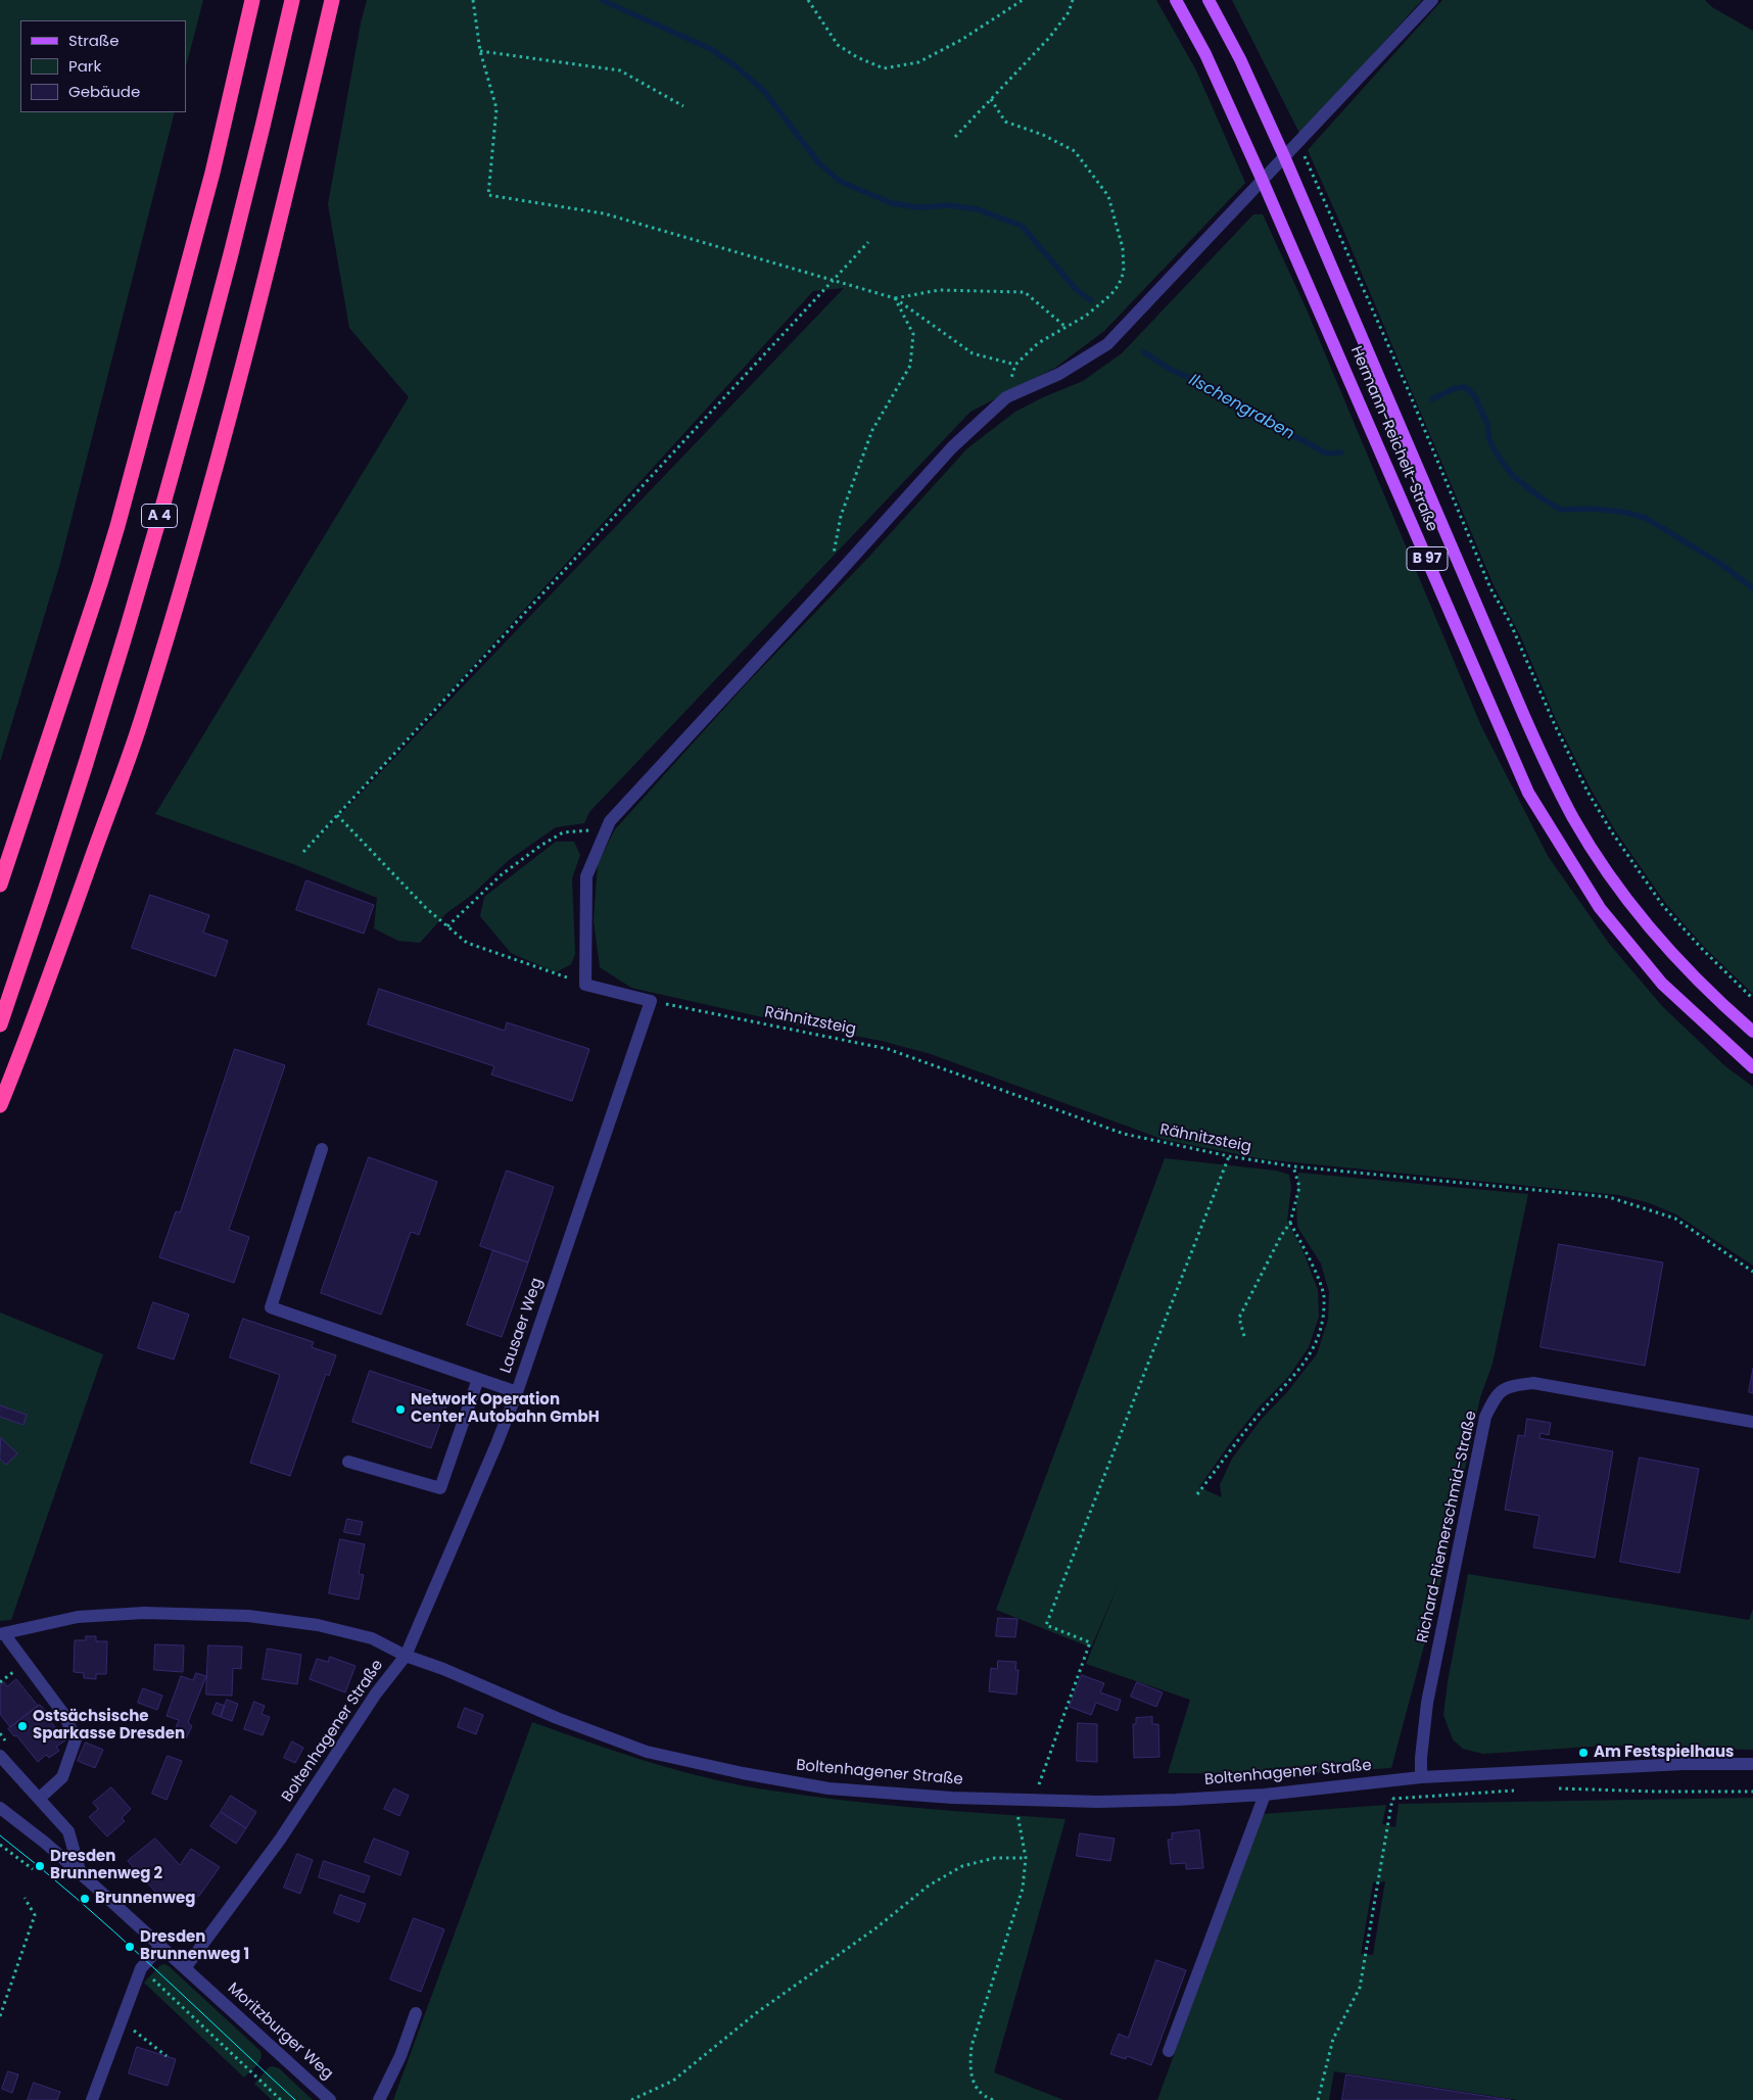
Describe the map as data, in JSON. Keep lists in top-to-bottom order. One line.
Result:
{"streets":{"highway":["A 4"],"main road":["Hermann-Reichelt-Straße","B 97"],"street":["Lausaer Weg","Richard-Riemerschmid-Straße","Boltenhagener Straße","Moritzburger Weg"],"path":["Rähnitzsteig"]},"crossings":[["Rähnitzsteig","Lausaer Weg"],["Lausaer Weg","Boltenhagener Straße"],["Richard-Riemerschmid-Straße","Boltenhagener Straße"],["Boltenhagener Straße","Moritzburger Weg"]],"water":["Ilschengraben"],"places":["Network Operation Center Autobahn GmbH","Ostsächsische Sparkasse Dresden","Am Festspielhaus","Dresden Brunnenweg 2","Brunnenweg","Dresden Brunnenweg 1"],"legend":["Straße","Park","Gebäude"]}
